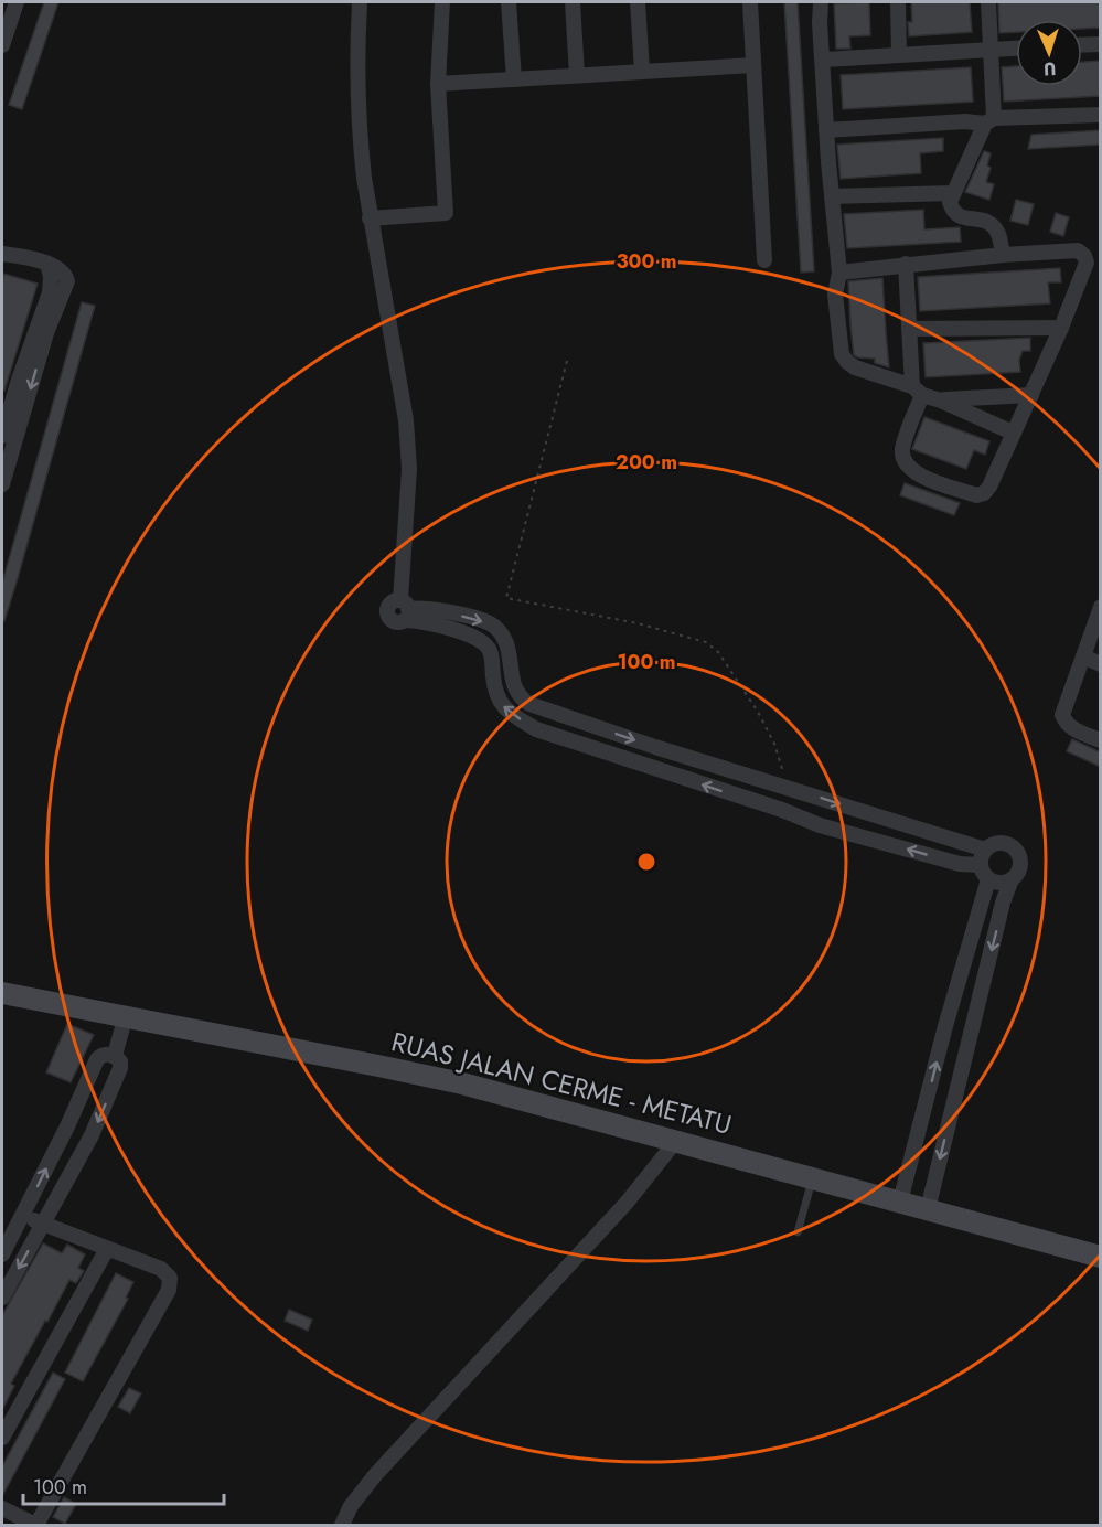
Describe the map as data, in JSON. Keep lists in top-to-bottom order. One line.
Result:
{"streets":{"main road":["RUAS JALAN CERME - METATU"]},"scale_bar":"100 m","north":"bottom","rings":["300 m","200 m","100 m"]}
